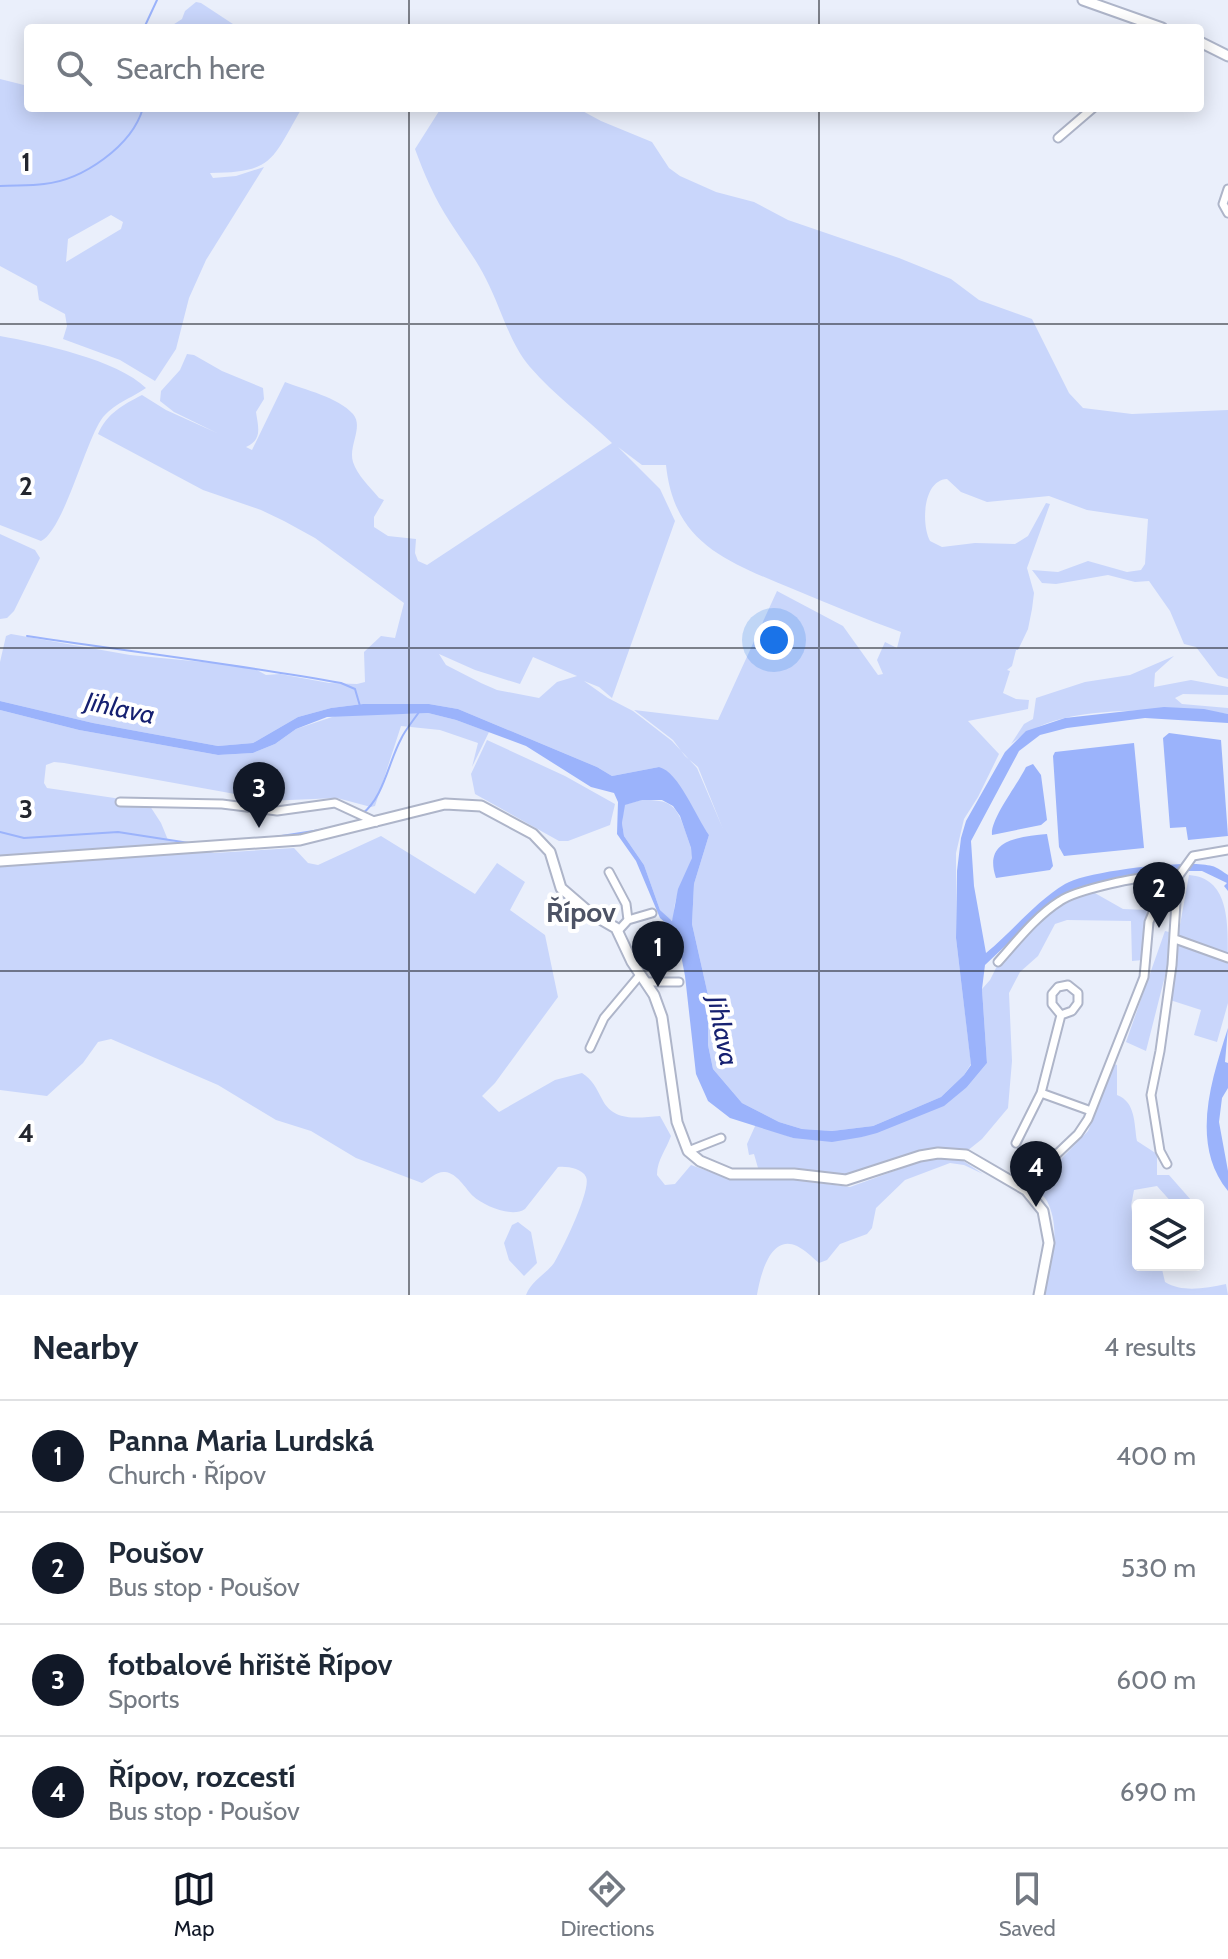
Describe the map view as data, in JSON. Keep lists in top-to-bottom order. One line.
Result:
{"districts":["Řípov"],"water":["Jihlava"],"page":{"search":"Search here","pins":["3","2","1","4"],"heading":["Nearby","4 results"],"list":[{"mark":"1","name":"Panna Maria Lurdská","note":"Church · Řípov","value":"400 m"},{"mark":"2","name":"Poušov","note":"Bus stop · Poušov","value":"530 m"},{"mark":"3","name":"fotbalové hřiště Řípov","note":"Sports","value":"600 m"},{"mark":"4","name":"Řípov, rozcestí","note":"Bus stop · Poušov","value":"690 m"}],"nav":["Map","Directions","Saved"]},"grid":{"rows":["1","2","3","4"]}}
